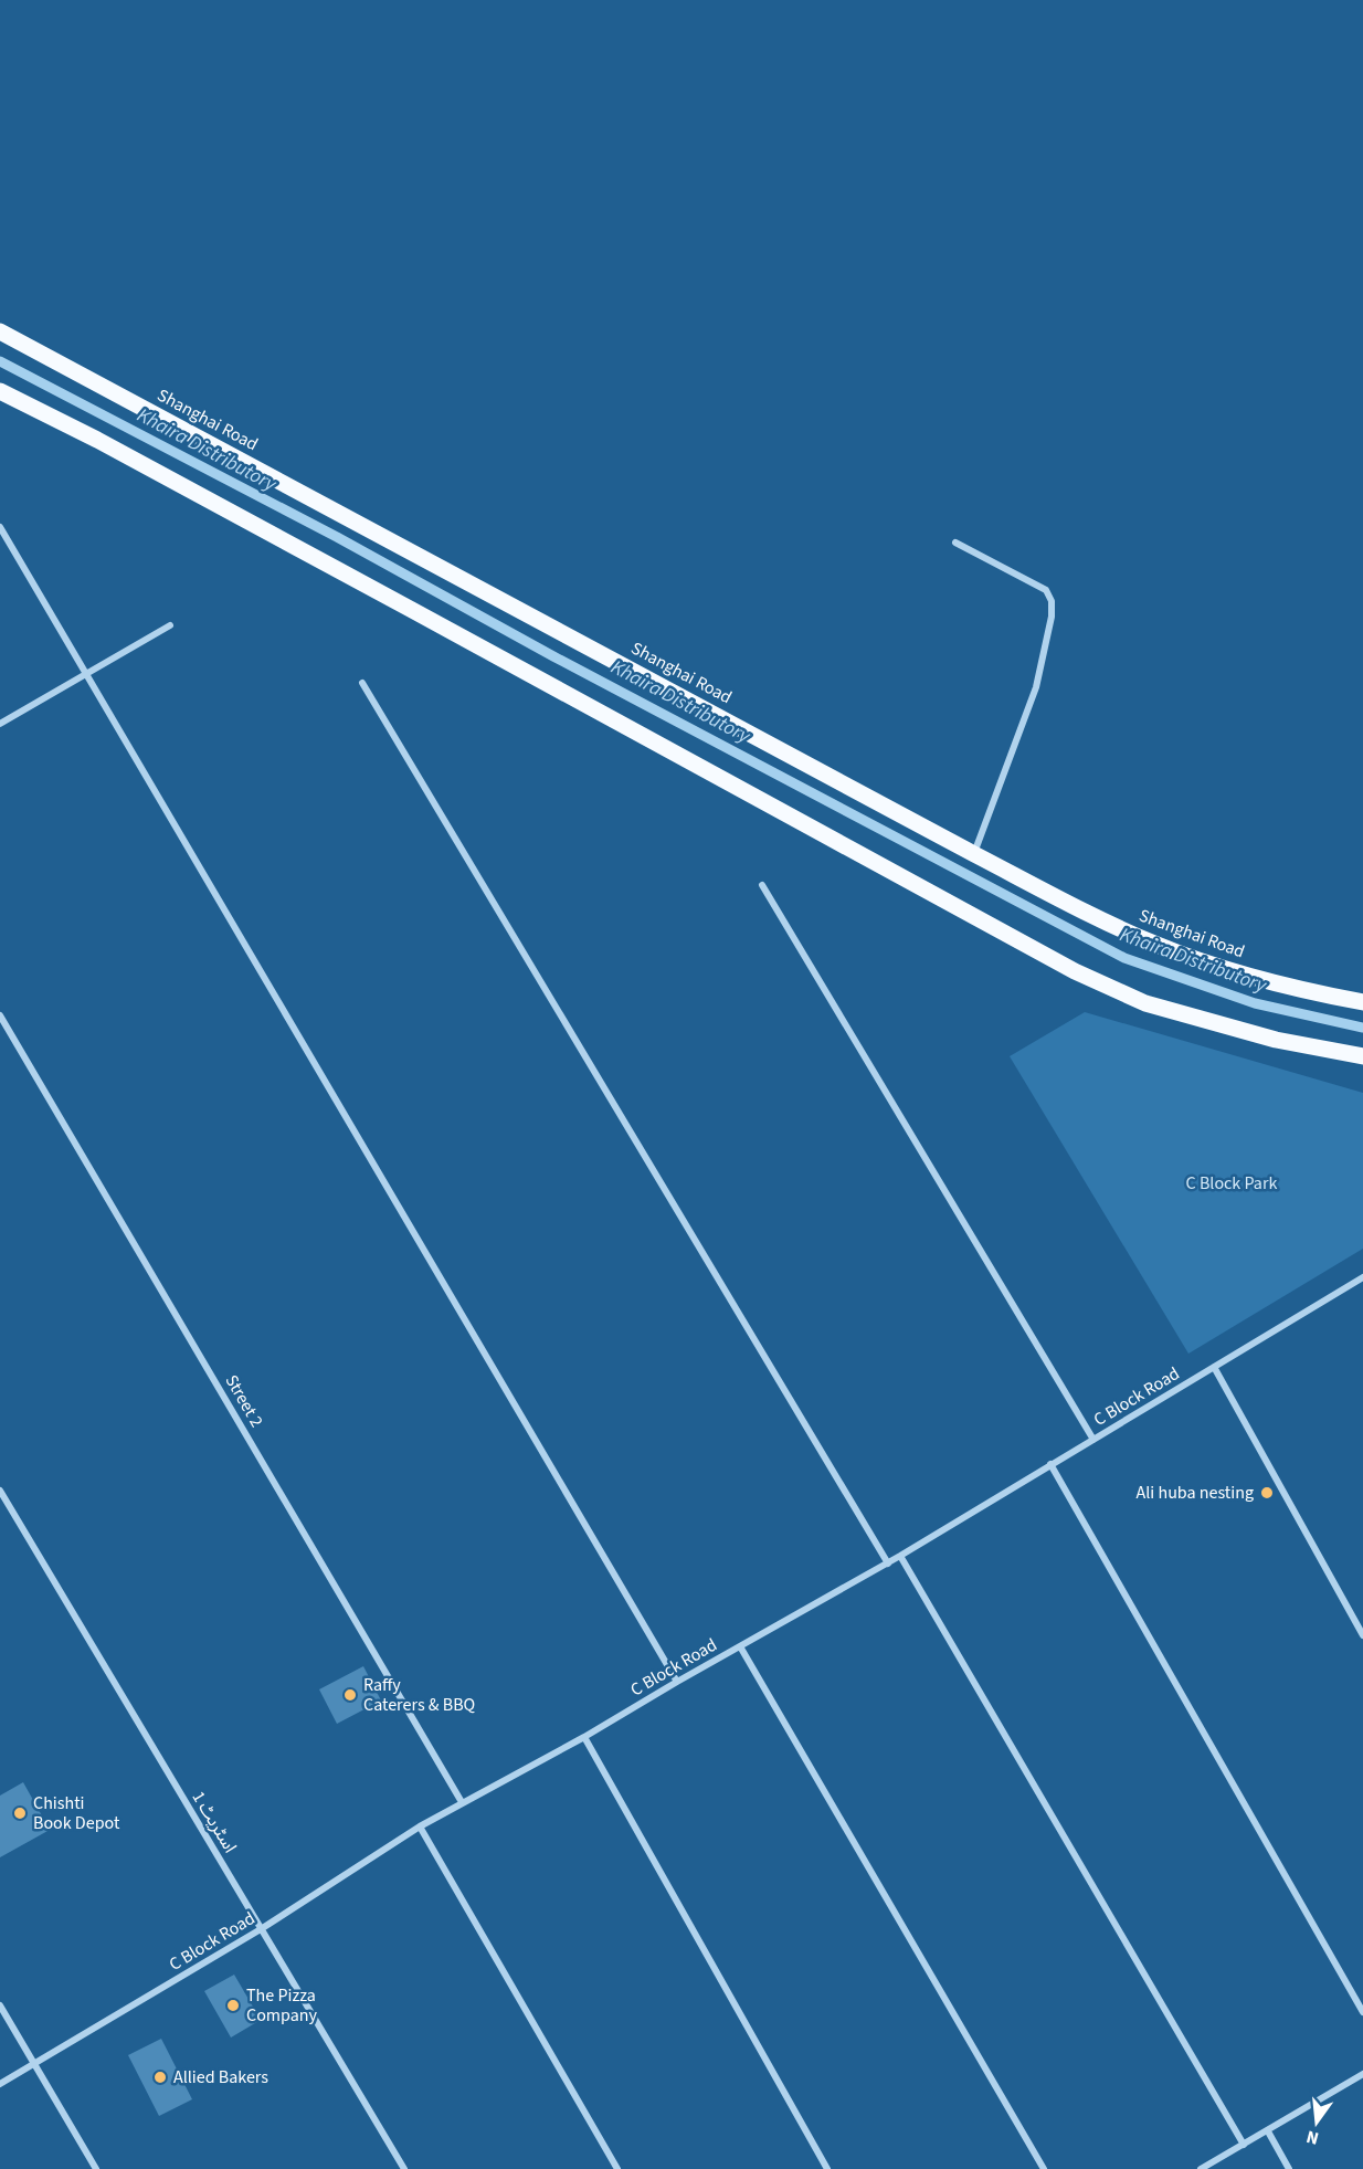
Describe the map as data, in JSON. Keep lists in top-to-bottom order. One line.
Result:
{"streets":{"main road":["Shanghai Road"],"street":["C Block Road","Street 2","اسٹریٹ 1"]},"crossings":[["C Block Road","Street 2"],["C Block Road","اسٹریٹ 1"]],"water":["Khaira Distributory"],"parks":["C Block Park"],"places":["Ali huba nesting","Raffy Caterers & BBQ","Chishti Book Depot","The Pizza Company","Allied Bakers"],"north":"bottom"}
